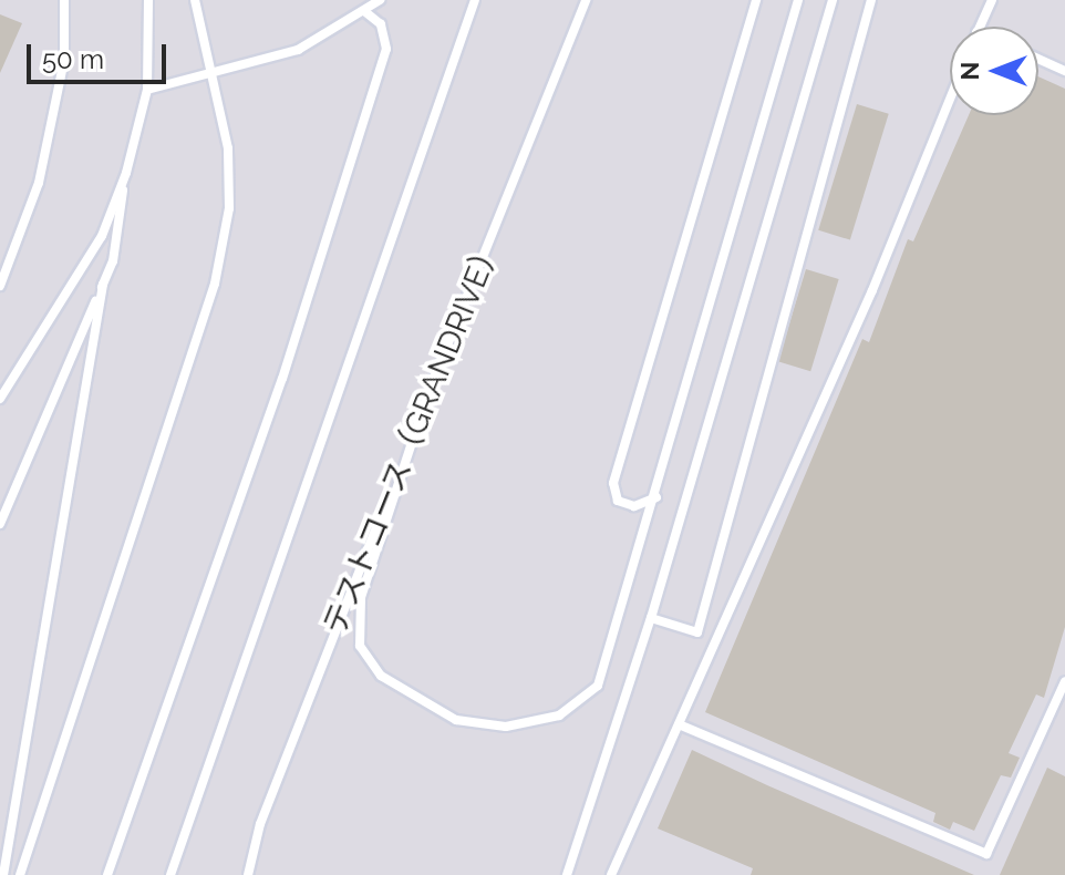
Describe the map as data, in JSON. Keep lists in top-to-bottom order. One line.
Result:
{"streets":{"lane":["テストコース（GRANDRIVE）"]},"scale_bar":"50 m","north":"left"}
